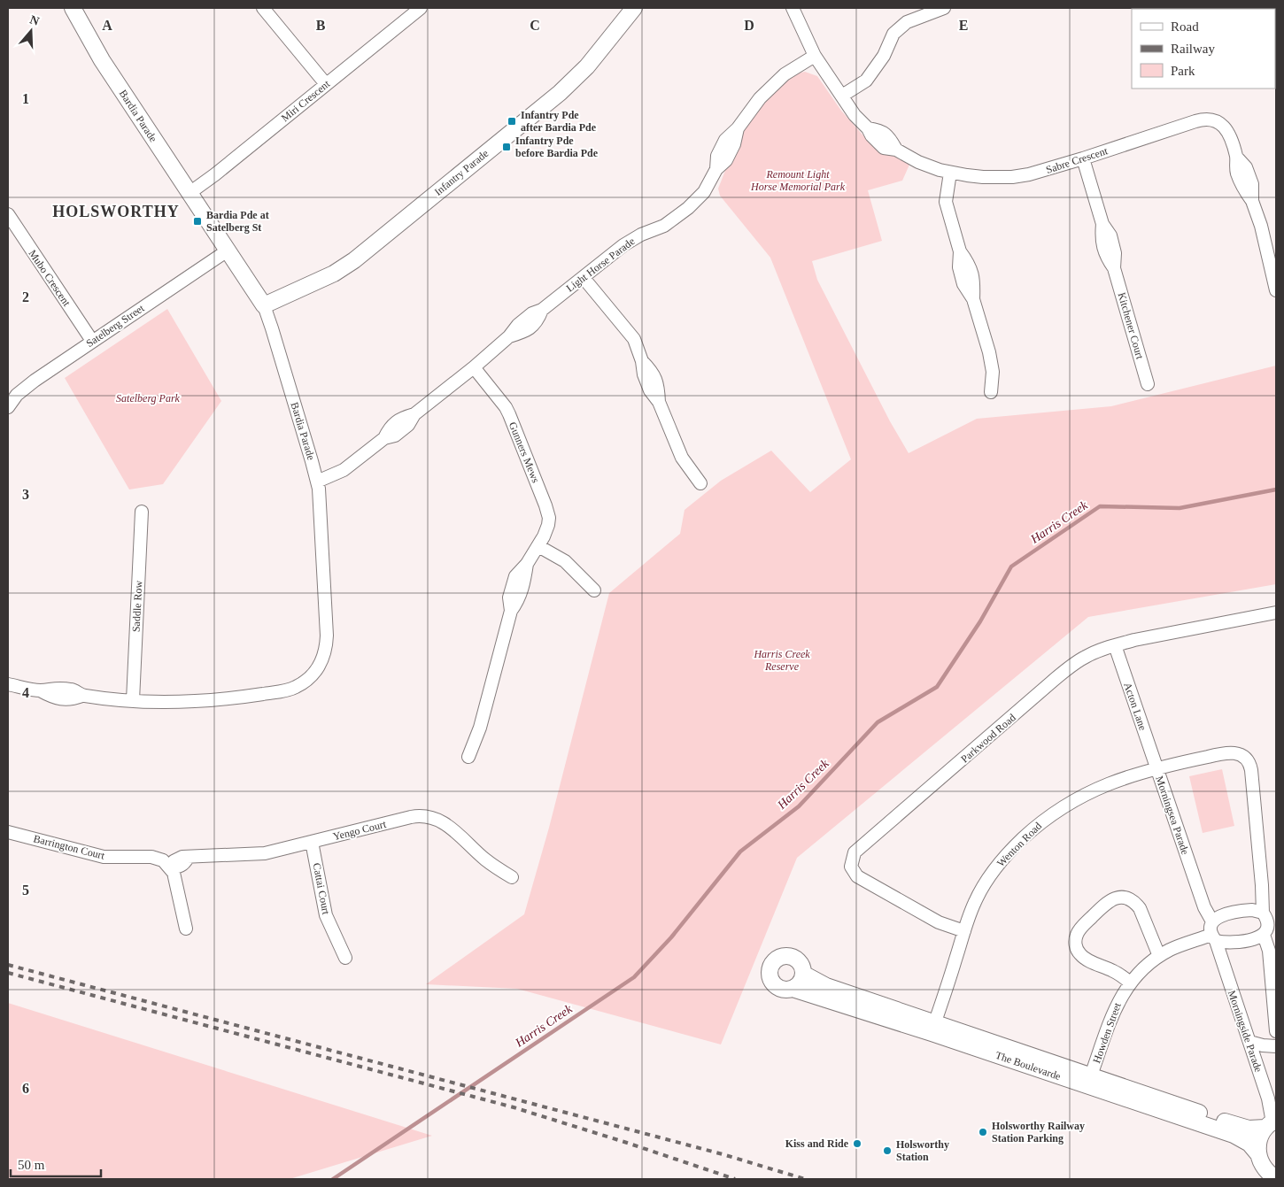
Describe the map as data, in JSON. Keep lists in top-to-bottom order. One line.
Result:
{"streets":{"street":["Miri Crescent","Bardia Parade","Sabre Crescent","Infantry Parade","Light Horse Parade","Mubo Crescent","Satelberg Street","Kitchener Court","Gunners Mews","Saddle Row","Acton Lane","Parkwood Road","Morningsea Parade","Yengo Court","Wenton Road","Barrington Court","Cattai Court","Morningside Parade","Howden Street","The Boulevarde"]},"crossings":[["Miri Crescent","Bardia Parade"],["Bardia Parade","Infantry Parade"],["Bardia Parade","Light Horse Parade"],["Bardia Parade","Satelberg Street"],["Bardia Parade","Saddle Row"],["Sabre Crescent","Light Horse Parade"],["Sabre Crescent","Kitchener Court"],["Light Horse Parade","Gunners Mews"],["Mubo Crescent","Satelberg Street"],["Acton Lane","Parkwood Road"],["Acton Lane","Morningsea Parade"],["Acton Lane","Wenton Road"],["Parkwood Road","Wenton Road"],["Morningsea Parade","Wenton Road"],["Yengo Court","Barrington Court"],["Yengo Court","Cattai Court"],["Wenton Road","The Boulevarde"],["Morningside Parade","Howden Street"],["Morningside Parade","The Boulevarde"],["Howden Street","The Boulevarde"]],"districts":["HOLSWORTHY"],"water":["Harris Creek"],"parks":["Remount Light Horse Memorial Park","Satelberg Park","Harris Creek Reserve"],"places":{"transit":["Infantry Pde after Bardia Pde","Infantry Pde before Bardia Pde","Bardia Pde at Satelberg St"],"other":["Holsworthy Railway Station Parking","Kiss and Ride","Holsworthy Station"]},"legend":["Road","Railway","Park"],"scale_bar":"50 m","north":"top","grid":{"columns":["A","B","C","D","E"],"rows":["1","2","3","4","5","6"]}}
